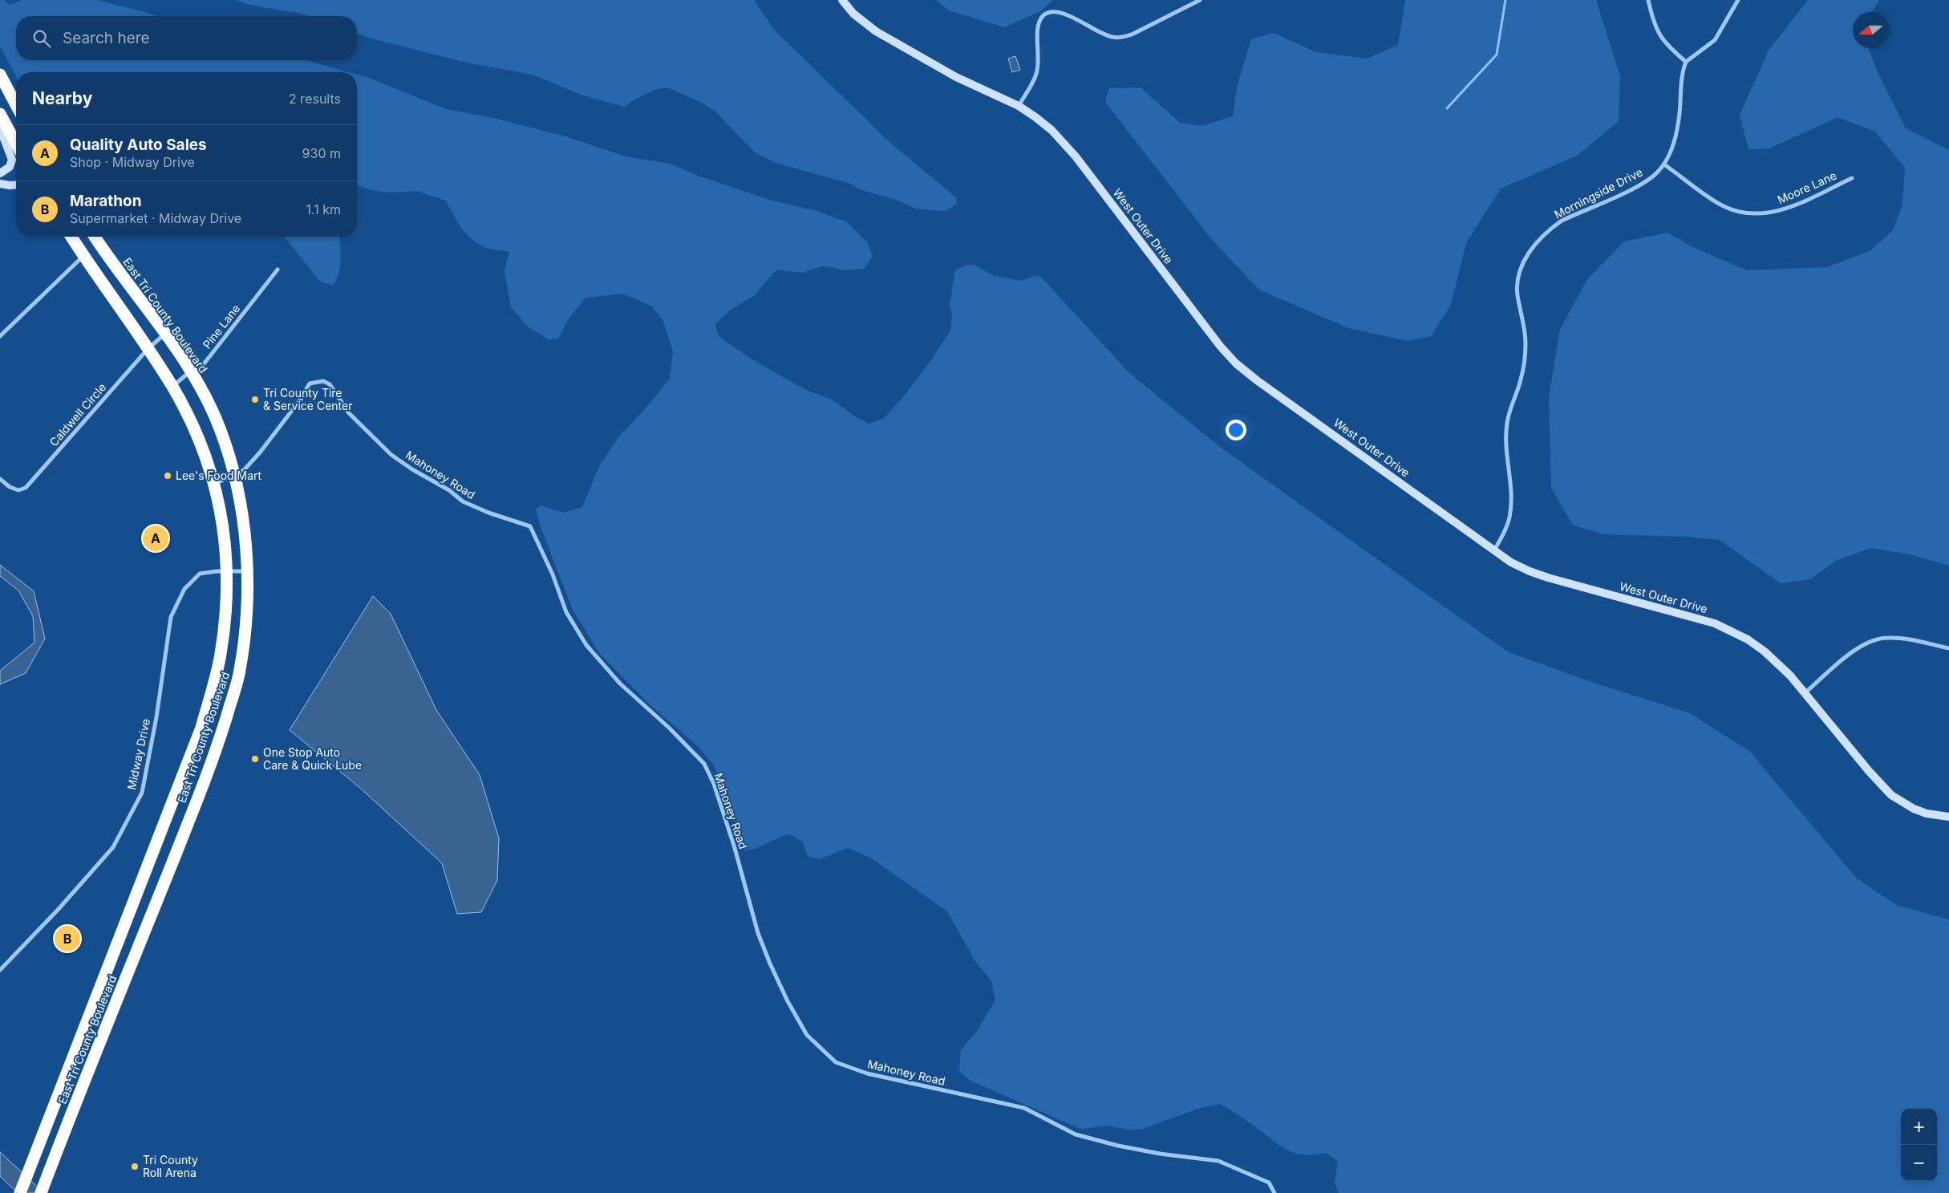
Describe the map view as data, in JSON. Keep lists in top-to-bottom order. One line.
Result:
{"streets":{"highway":["East Tri County Boulevard"],"street":["Moore Lane","Morningside Drive","West Outer Drive","Pine Lane","Caldwell Circle","Mahoney Road","Midway Drive"]},"crossings":[["Moore Lane","Morningside Drive"],["Morningside Drive","West Outer Drive"],["East Tri County Boulevard","Pine Lane"],["East Tri County Boulevard","Caldwell Circle"],["East Tri County Boulevard","Mahoney Road"],["East Tri County Boulevard","Midway Drive"]],"places":["Tri County Tire & Service Center","Lee's Food Mart","One Stop Auto Care & Quick Lube","Tri County Roll Arena"],"north":"left","page":{"search":"Search here","heading":["Nearby","2 results"],"list":[{"mark":"A","name":"Quality Auto Sales","note":"Shop · Midway Drive","value":"930 m"},{"mark":"B","name":"Marathon","note":"Supermarket · Midway Drive","value":"1.1 km"}],"pins":["A","B"],"map_buttons":["+","−"]}}
